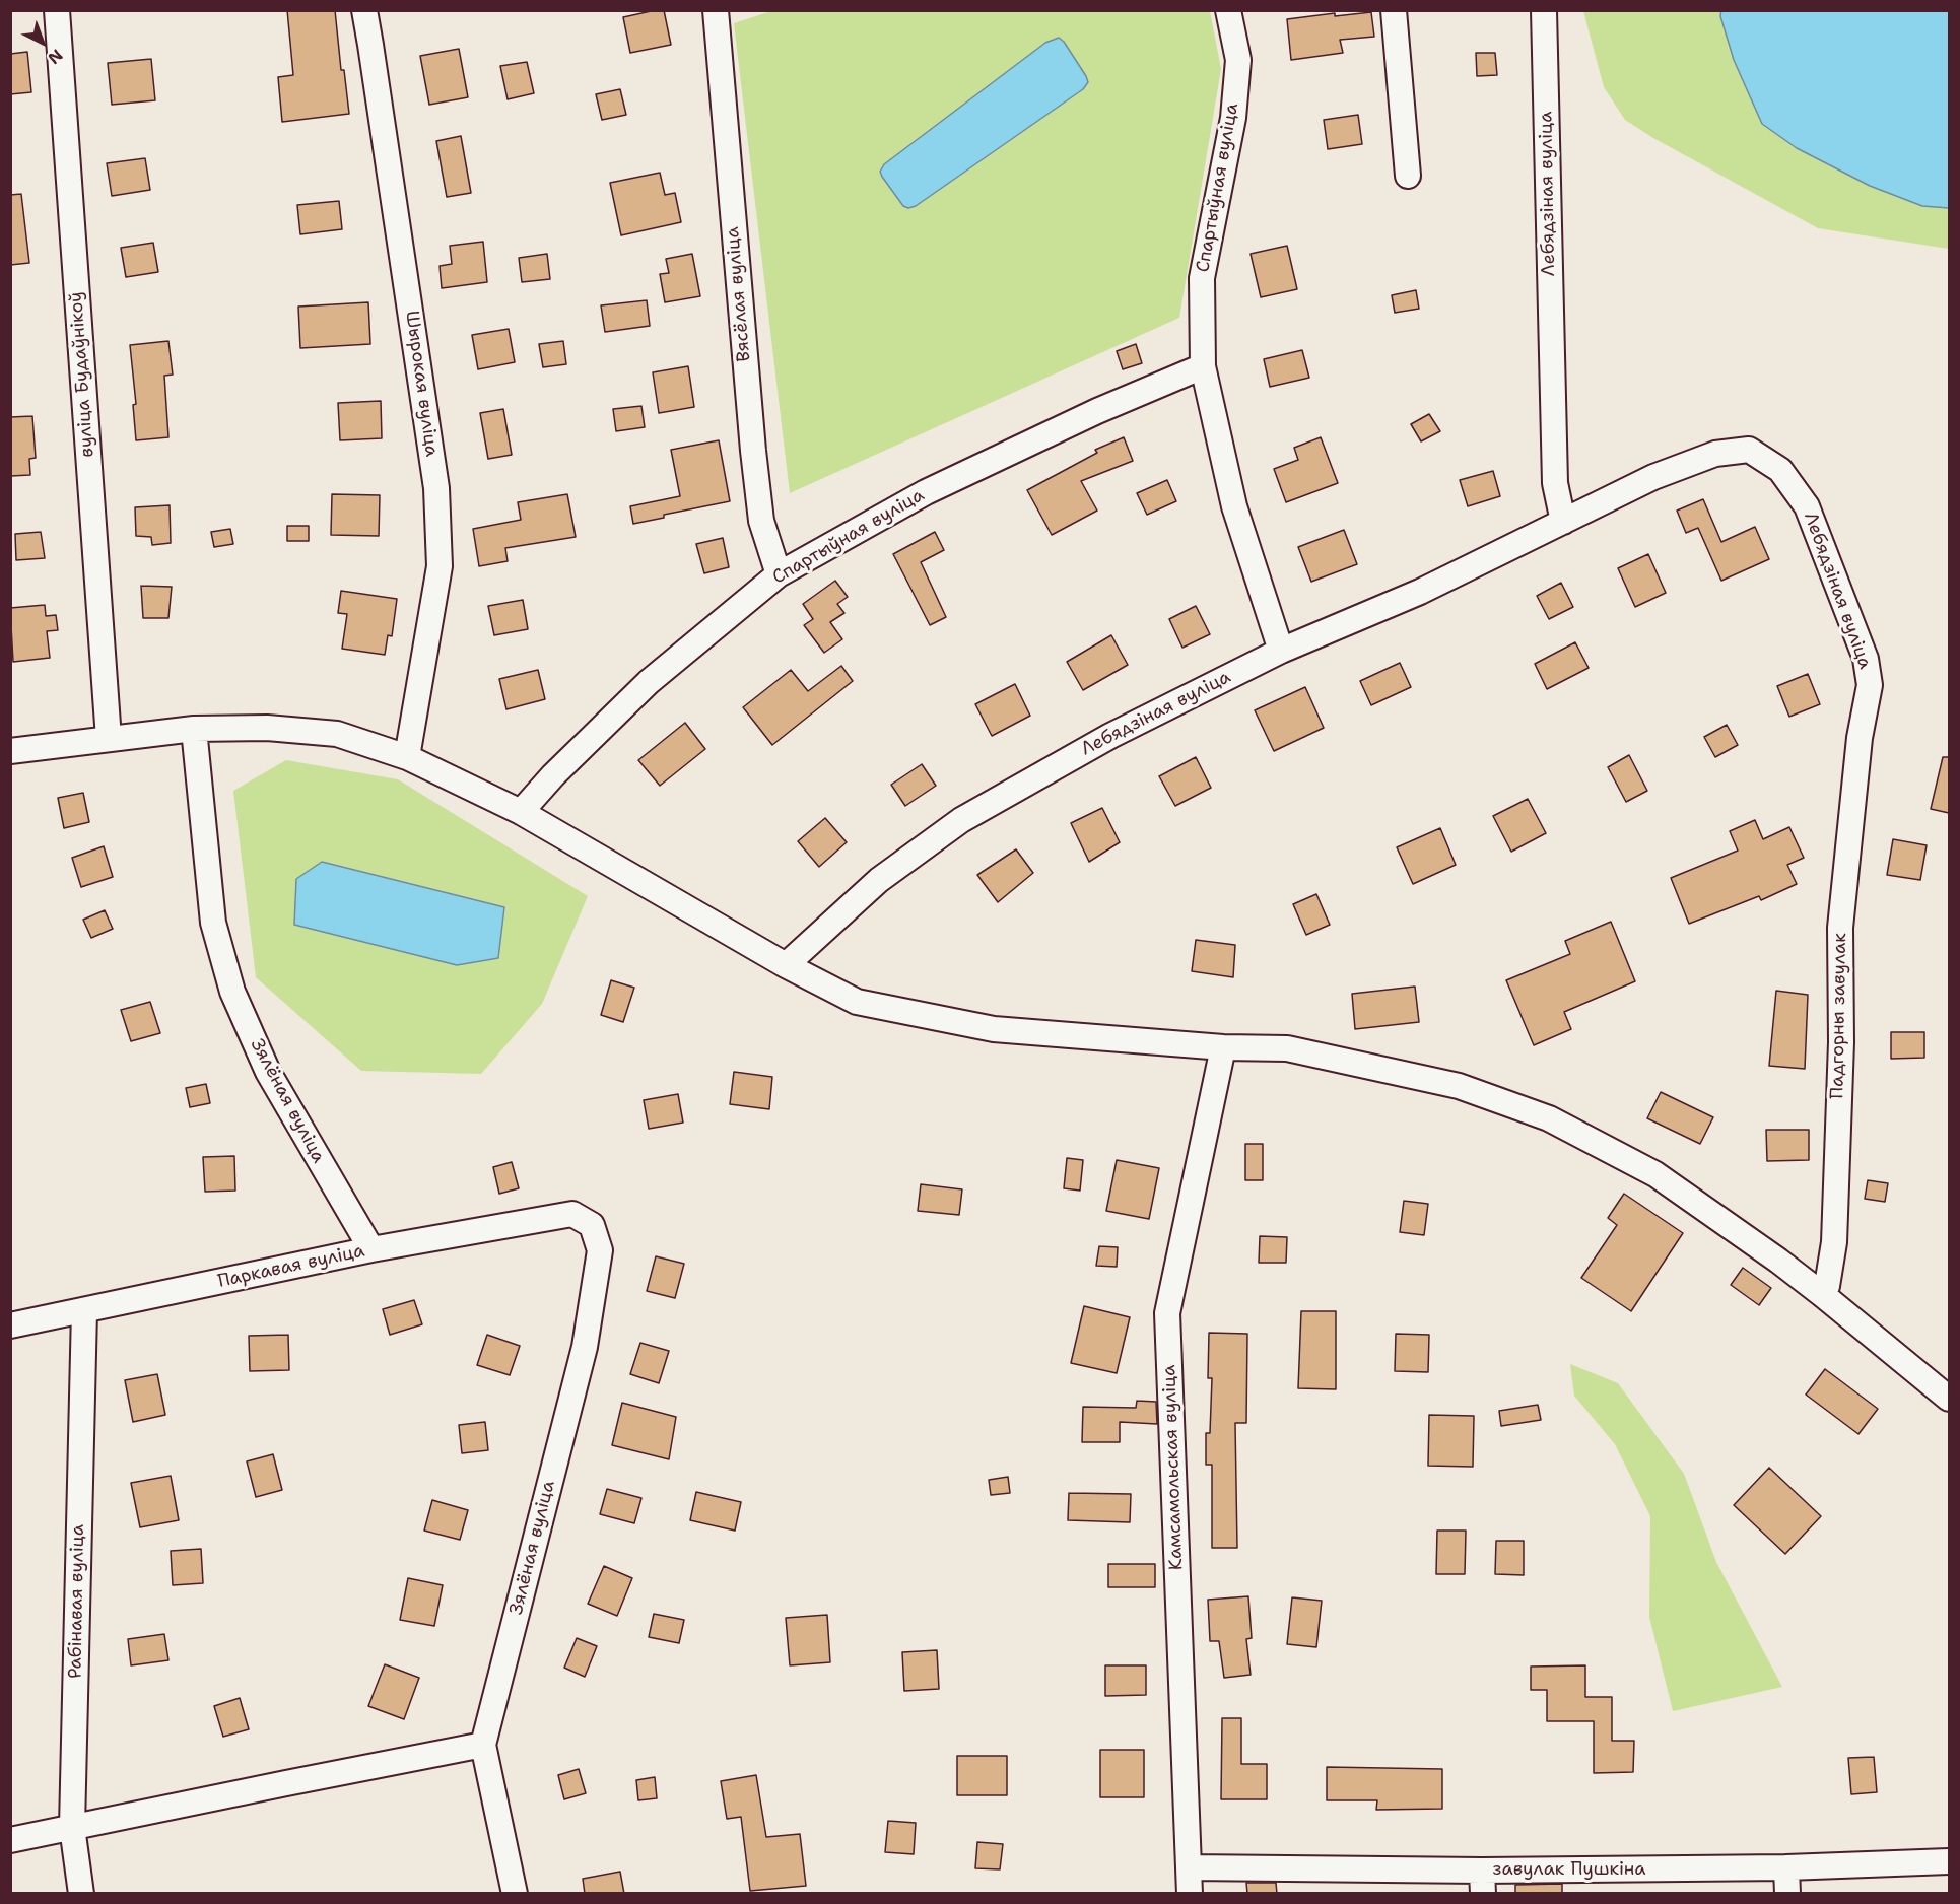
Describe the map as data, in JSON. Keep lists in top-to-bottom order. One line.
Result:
{"streets":{"street":["Спартыўная вуліца","Лебядзіная вуліца","Вясёлая вуліца","вуліца Будаўнікоў","Шырокая вуліца","Падгорны завулак","Зялёная вуліца","Паркавая вуліца","Камсамольская вуліца","Рабінавая вуліца","завулак Пушкіна"]},"crossings":[["Спартыўная вуліца","Лебядзіная вуліца"],["Спартыўная вуліца","Вясёлая вуліца"],["Лебядзіная вуліца","Падгорны завулак"],["Зялёная вуліца","Паркавая вуліца"],["Паркавая вуліца","Рабінавая вуліца"],["Камсамольская вуліца","завулак Пушкіна"]],"north":"bottom right"}
